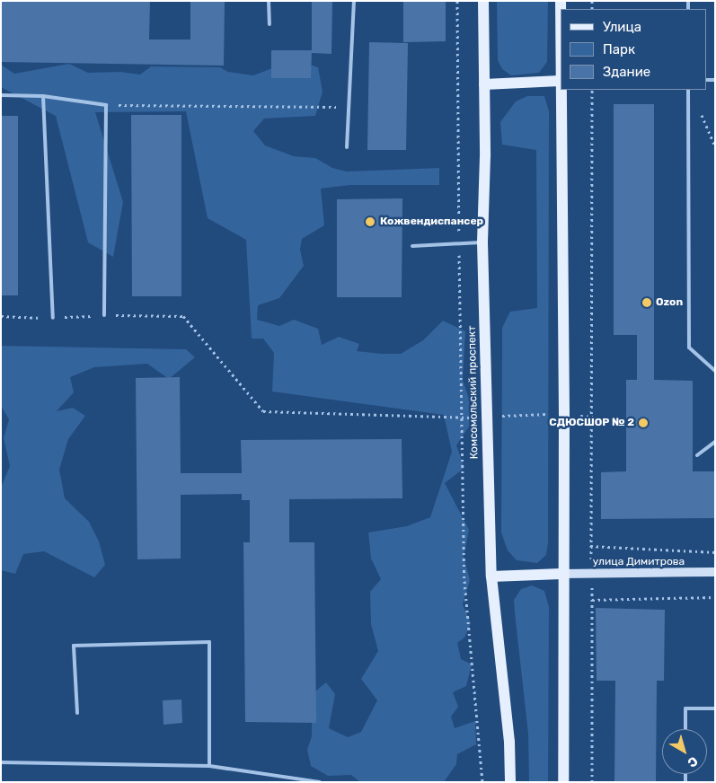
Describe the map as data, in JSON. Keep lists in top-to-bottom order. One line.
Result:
{"streets":{"main road":["Комсомольский проспект","улица Димитрова"]},"places":["Кожвендиспансер","Ozon","СДЮСШОР № 2"],"legend":["Улица","Парк","Здание"],"north":"bottom right"}
